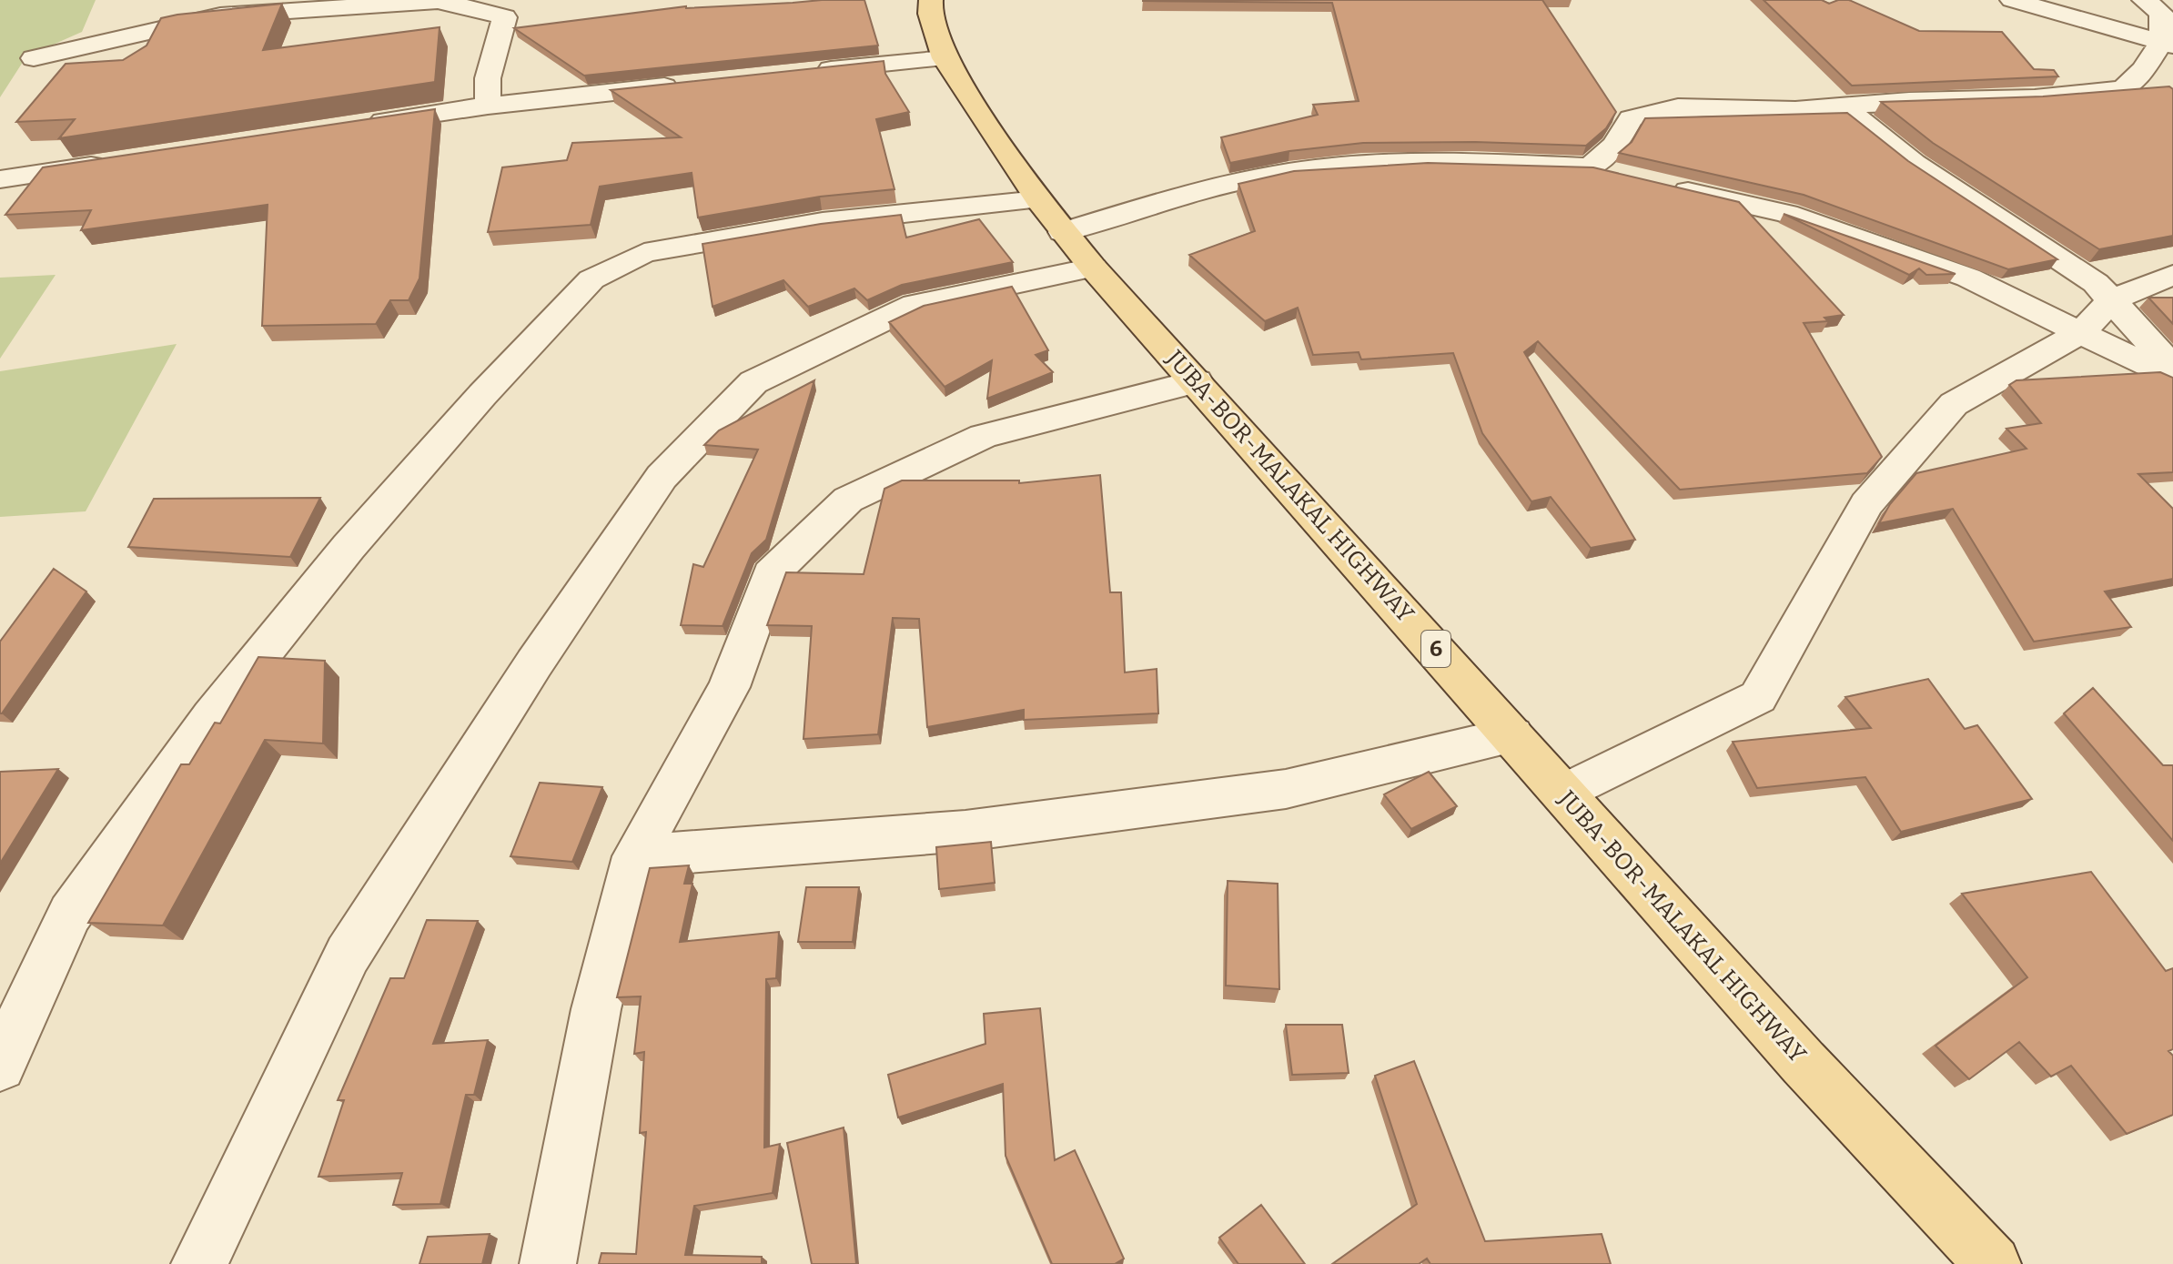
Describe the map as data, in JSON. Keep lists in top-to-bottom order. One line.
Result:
{"streets":{"main road":["JUBA-BOR-MALAKAL HIGHWAY","6"]}}
